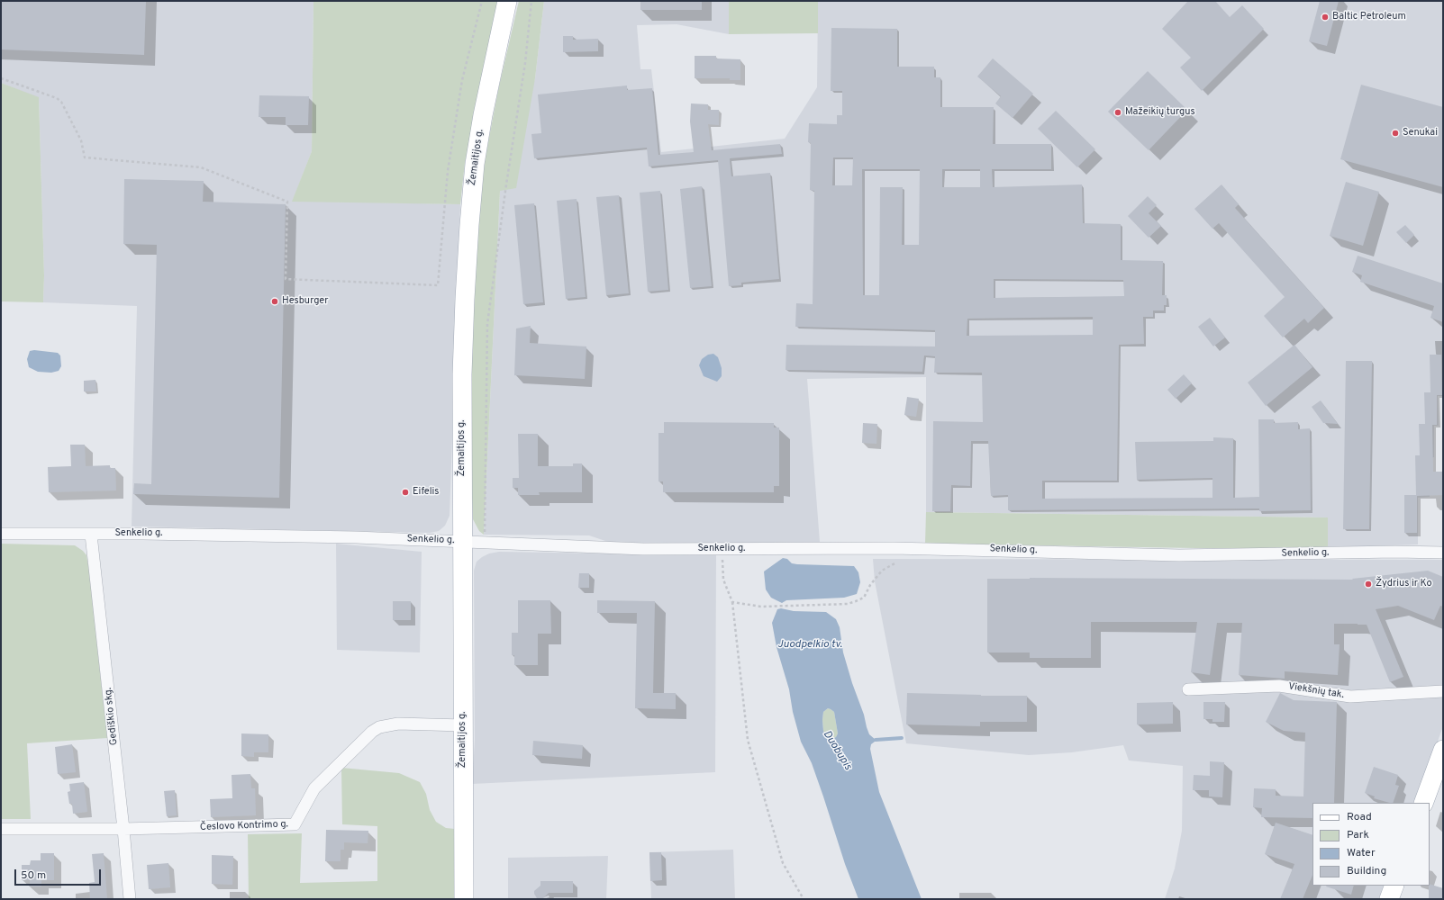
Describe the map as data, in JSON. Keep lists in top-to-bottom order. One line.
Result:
{"streets":{"main road":["Žemaitijos g."],"street":["Senkelio g.","Viekšnių tak.","Gediškio skg.","Česlovo Kontrimo g."]},"crossings":[["Žemaitijos g.","Senkelio g."],["Žemaitijos g.","Česlovo Kontrimo g."],["Senkelio g.","Gediškio skg."],["Gediškio skg.","Česlovo Kontrimo g."]],"water":["Juodpelkio tv.","Duobupis"],"places":["Baltic Petroleum","Mažeikių turgus","Senukai","Hesburger","Eifelis","Žydrius ir Ko"],"legend":["Road","Park","Water","Building"],"scale_bar":"50 m"}
